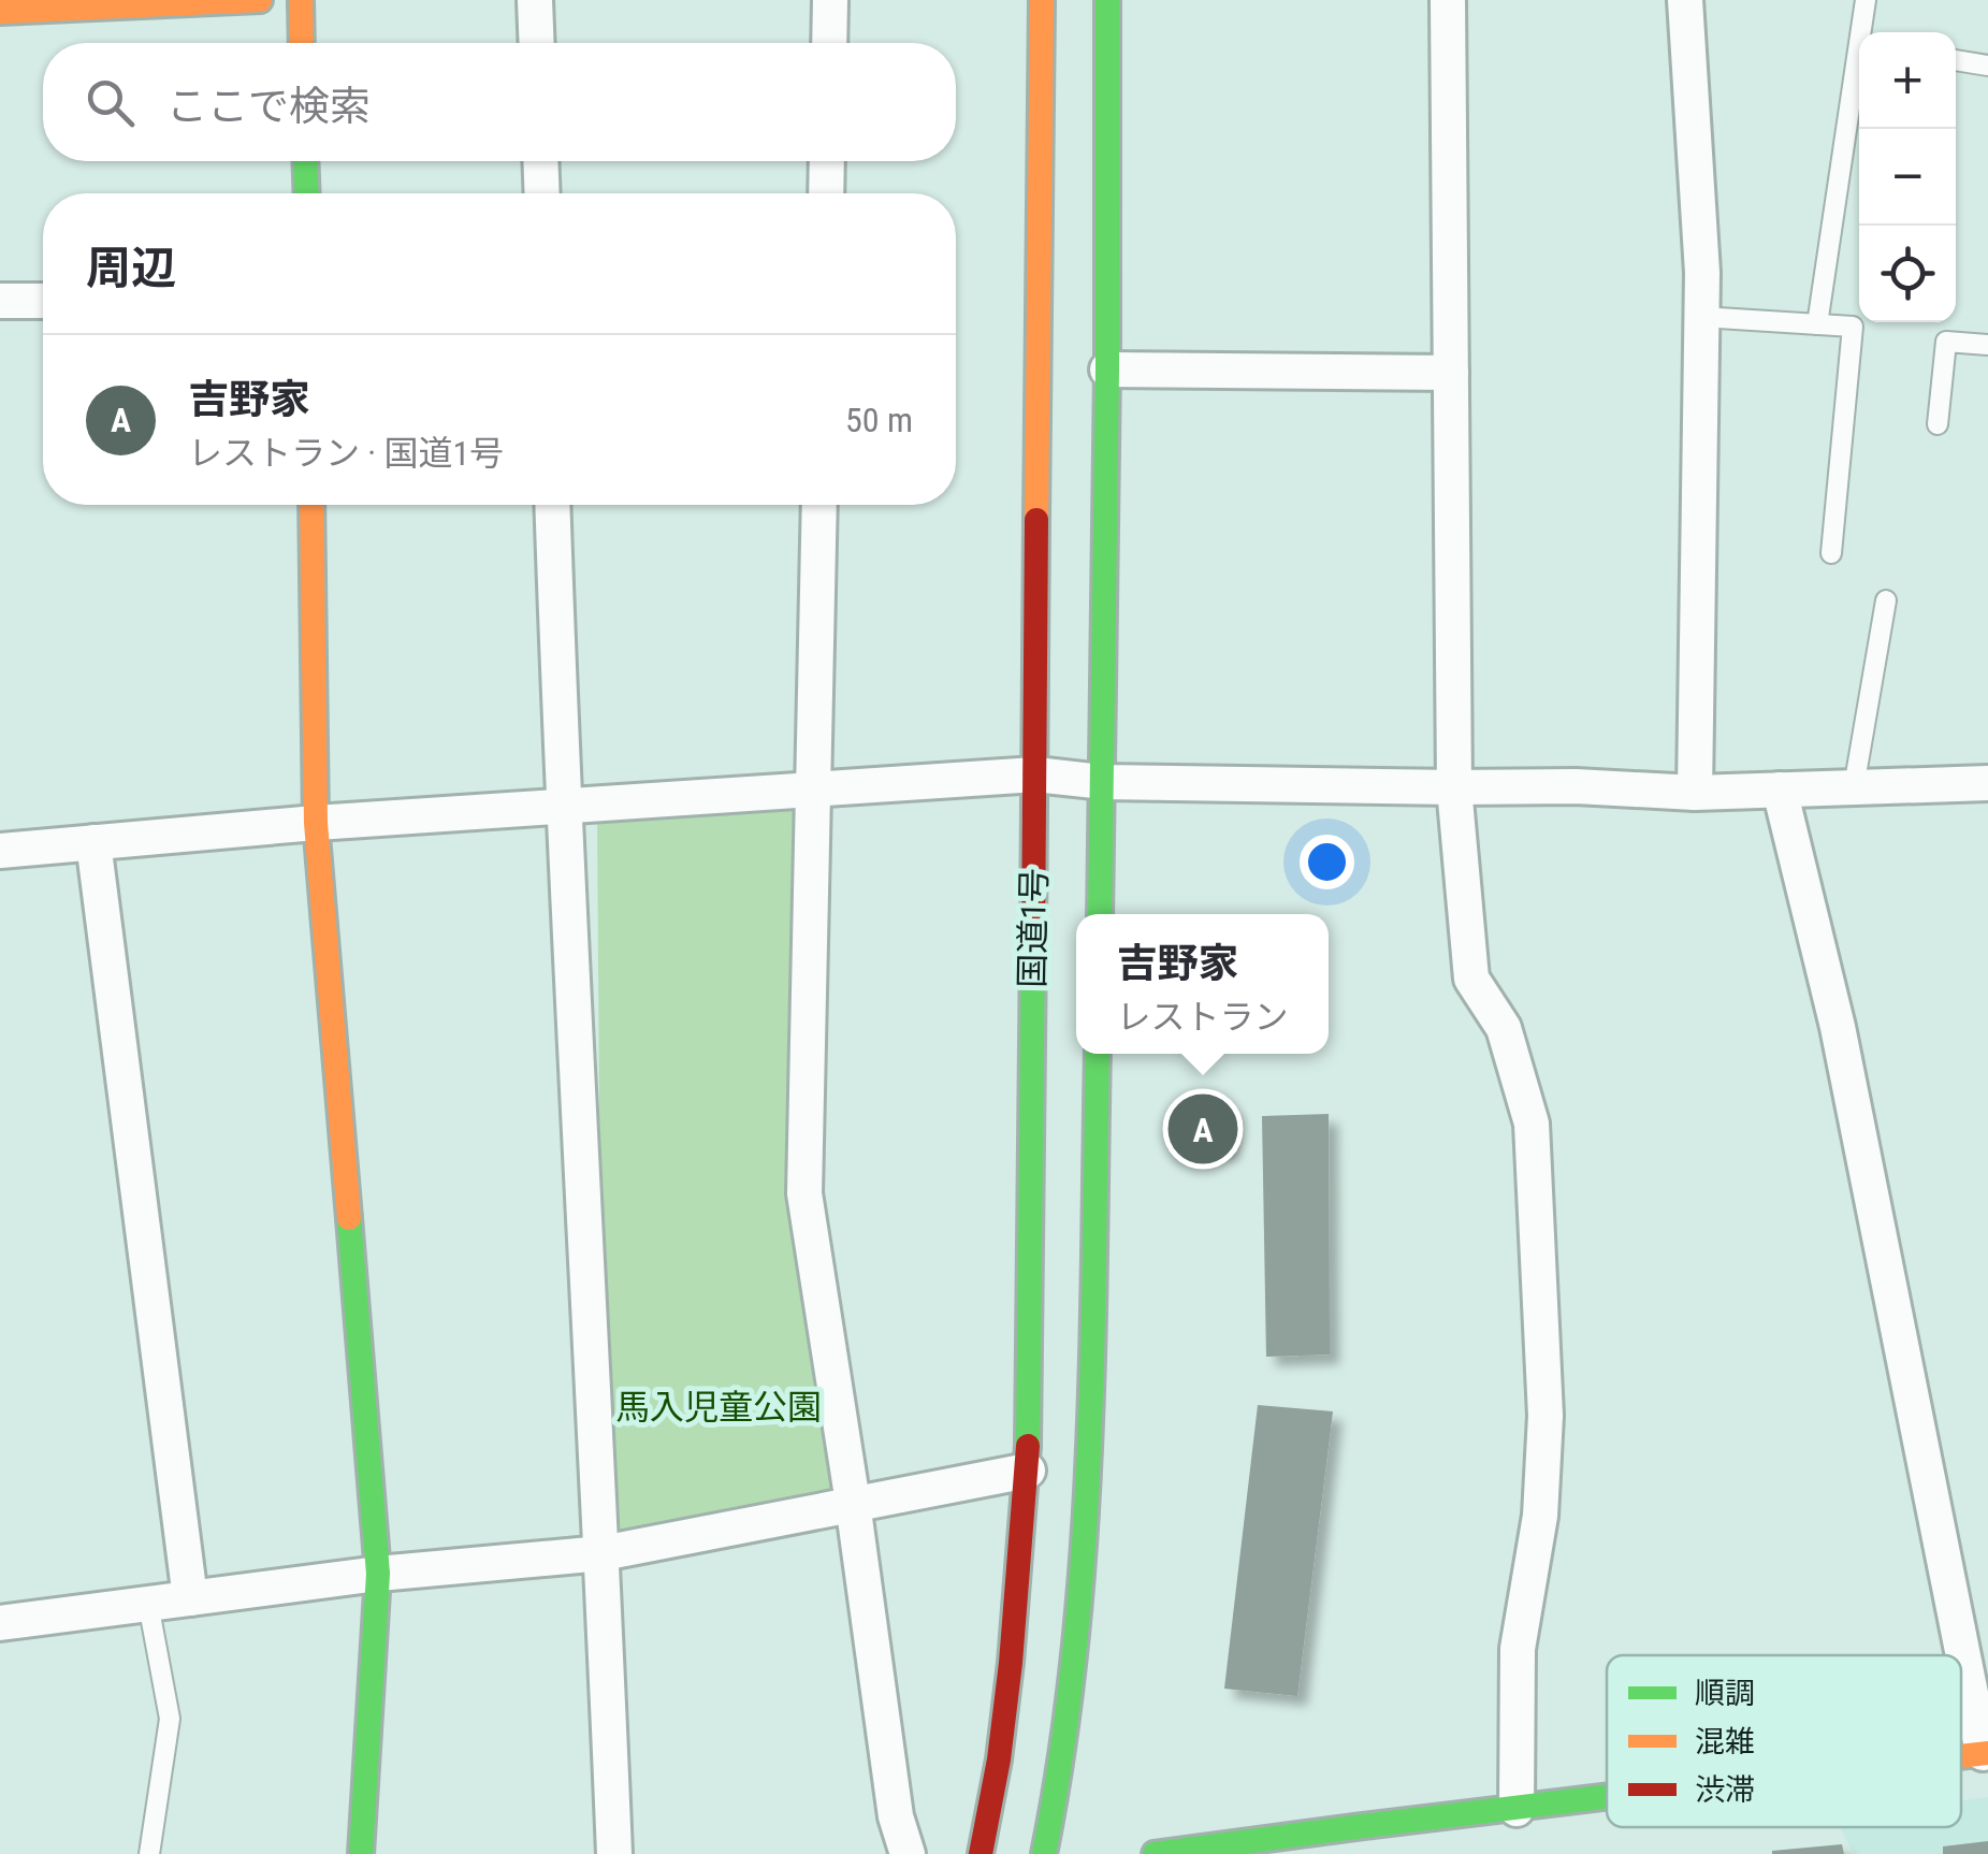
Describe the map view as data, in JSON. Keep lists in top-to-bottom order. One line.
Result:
{"streets":{"main road":["国道1号"]},"parks":["馬入児童公園"],"legend":["順調","混雑","渋滞"],"page":{"map_buttons":["+","−"],"search":"ここで検索","heading":"周辺","list":[{"mark":"A","name":"吉野家","note":"レストラン · 国道1号","value":"50 m"}],"popup":["吉野家","レストラン"],"pins":"A"}}
